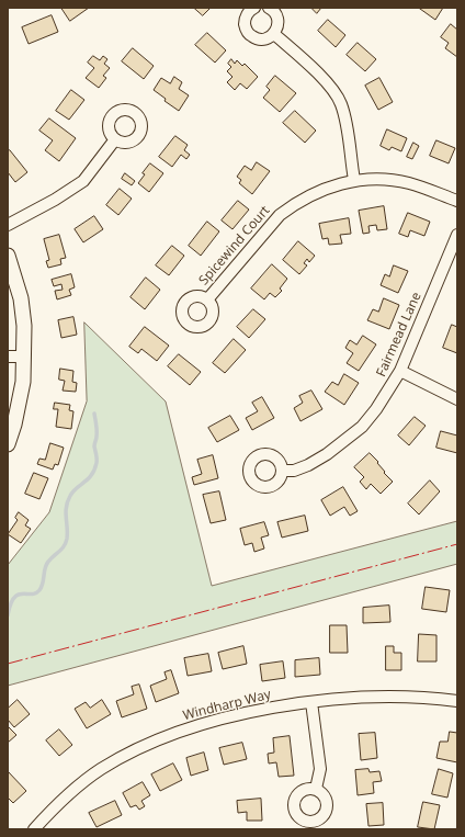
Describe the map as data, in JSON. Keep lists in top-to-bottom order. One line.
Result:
{"streets":{"street":["Spicewind Court","Fairmead Lane","Windharp Way"]}}
